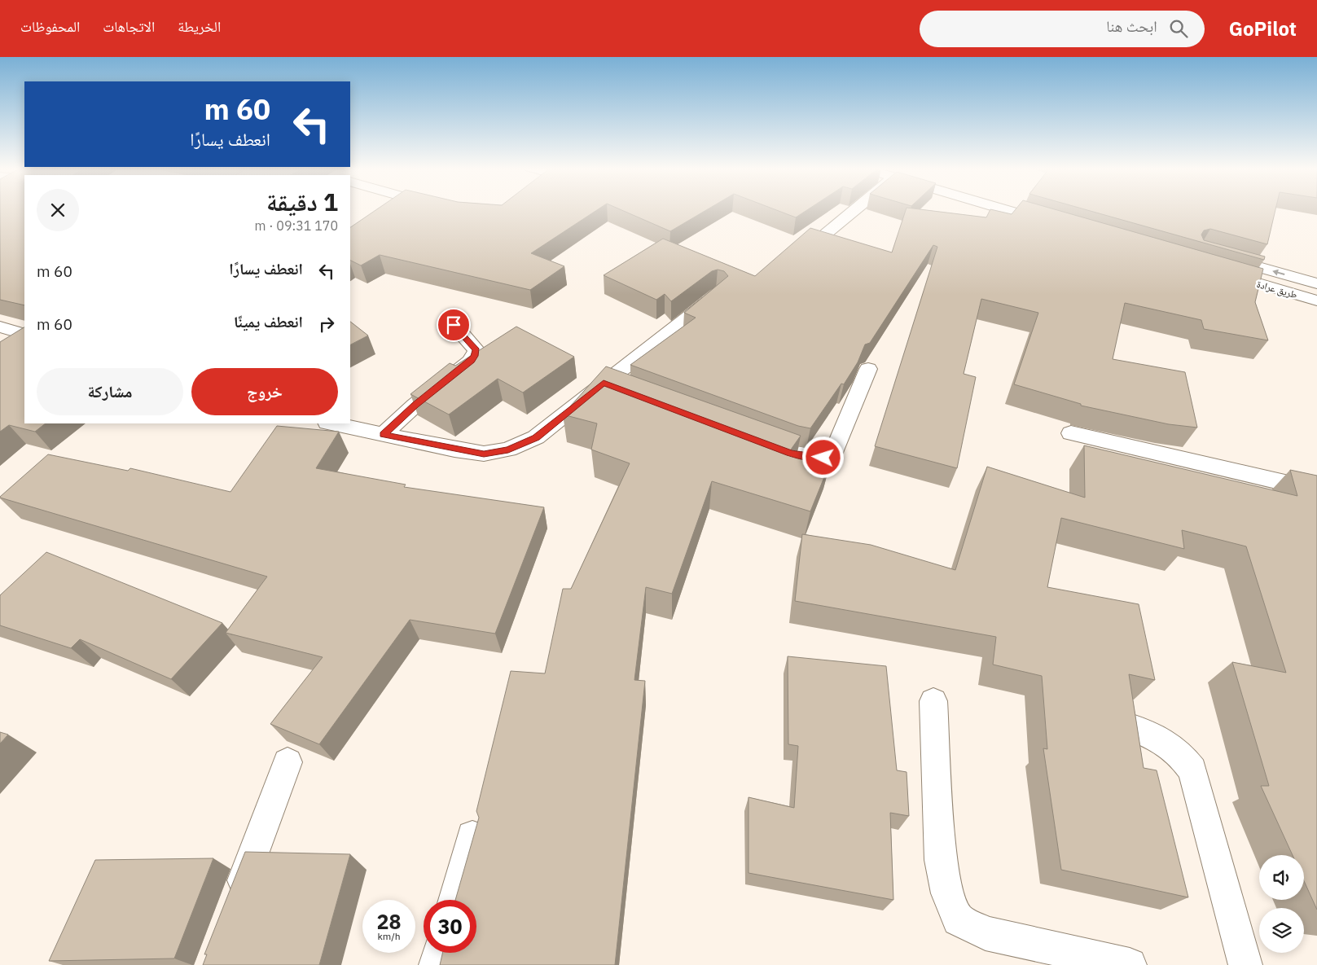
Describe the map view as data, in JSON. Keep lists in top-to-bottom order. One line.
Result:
{"streets":{"street":["طريق عرادة"]},"page":{"header":"GoPilot","search":"ابحث هنا","nav":["الخريطة","الاتجاهات","المحفوظات"],"turn":["60 m","انعطف يسارًا"],"heading":["1 دقيقة","170 m · 09:31"],"list":[{"name":"انعطف يسارًا","value":"60 m"},{"name":"انعطف يمينًا","value":"60 m"}],"buttons":["خروج","مشاركة"],"speed":"28 km/h","limit":"30"}}
